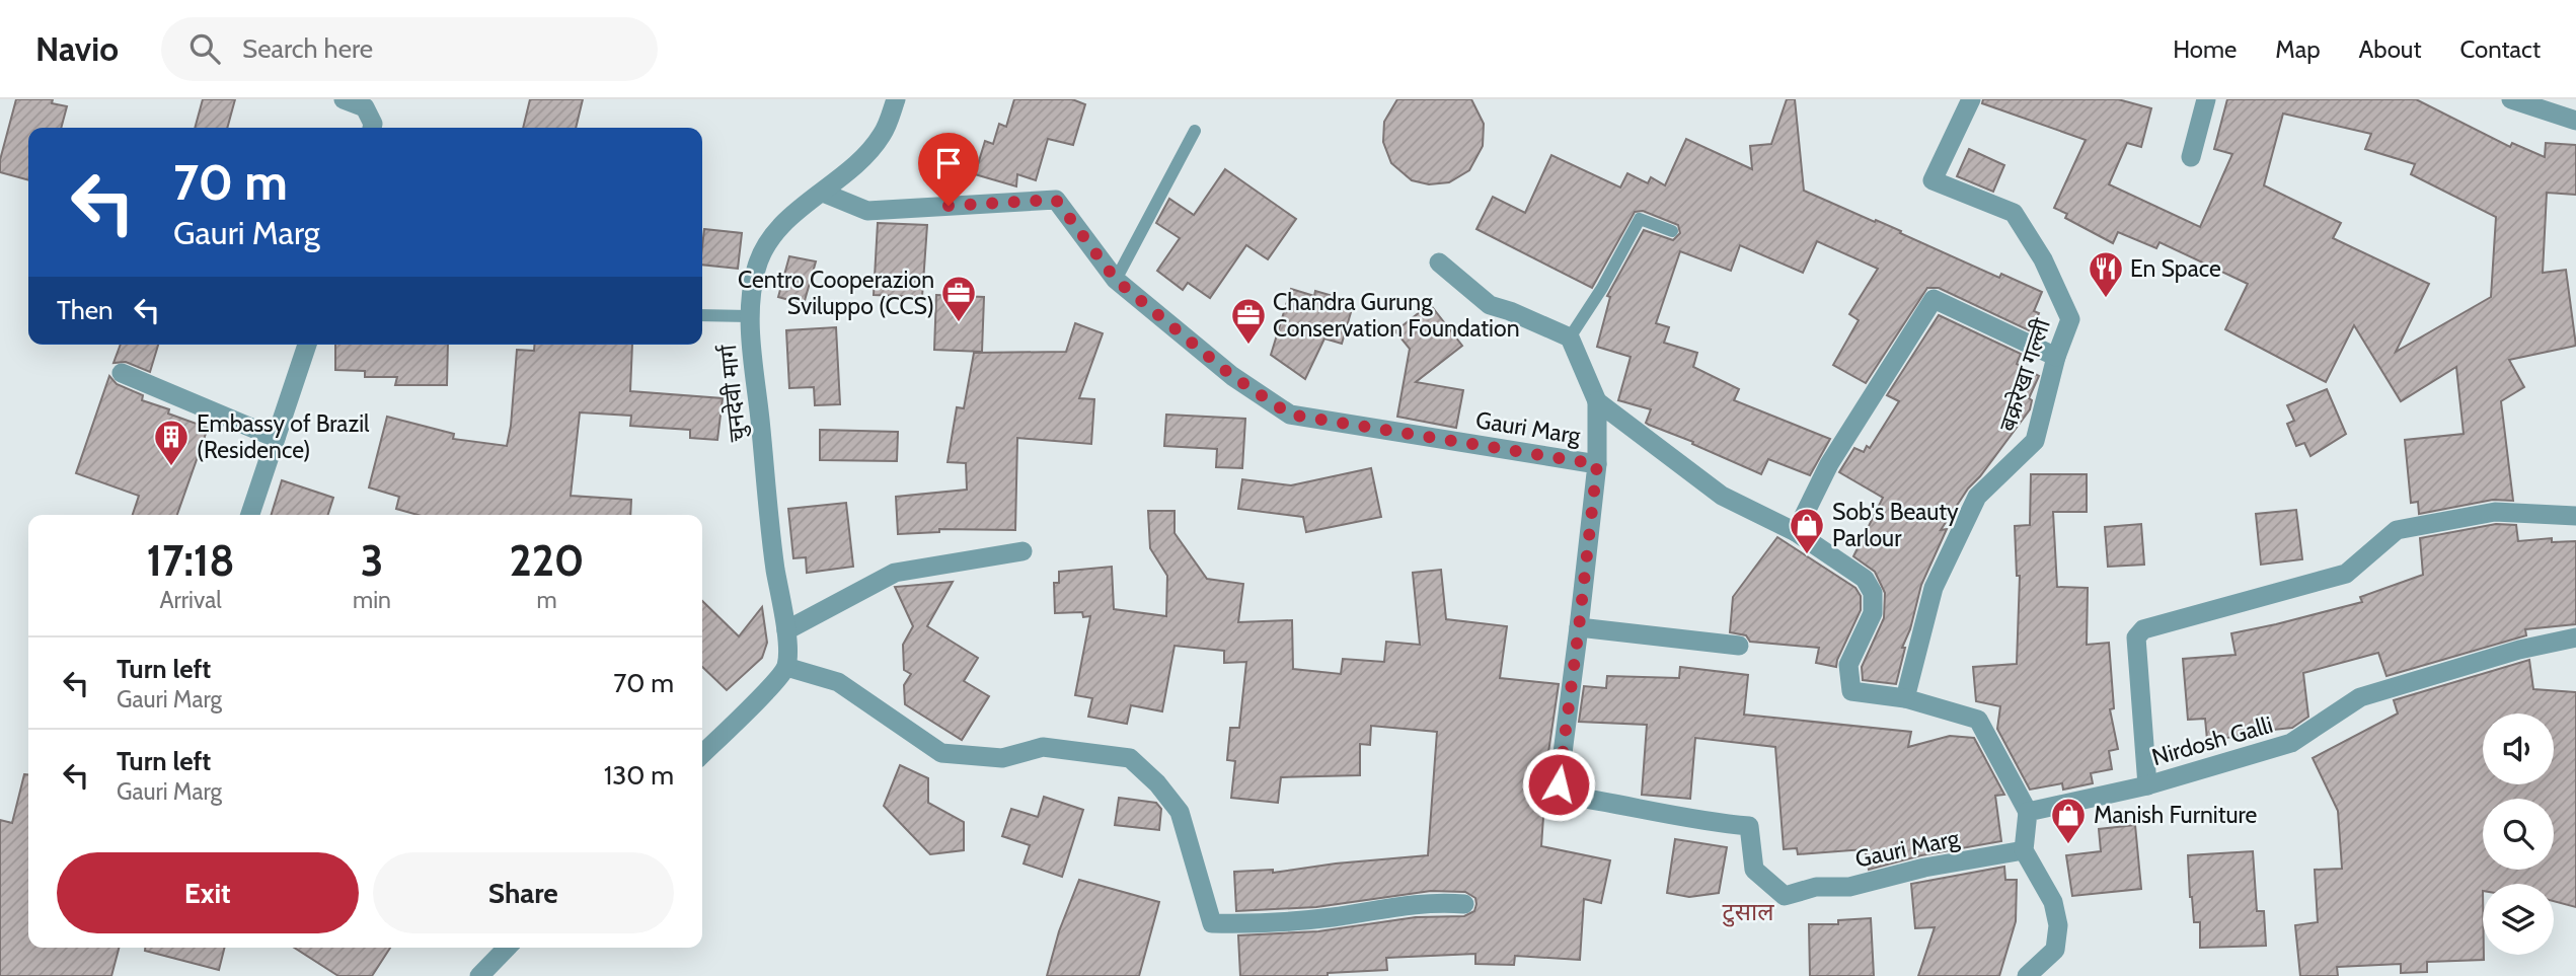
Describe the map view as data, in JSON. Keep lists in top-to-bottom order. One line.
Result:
{"streets":{"street":["बक्ररेखा गल्ली","चुनदेवी मार्ग","Gauri Marg","Nirdosh Galli"]},"crossings":[["चुनदेवी मार्ग","Gauri Marg"]],"districts":["टुसाल"],"places":{"restaurant":["En Space"],"office":["Centro Cooperazion Sviluppo (CCS)","Chandra Gurung Conservation Foundation"],"building":["Embassy of Brazil (Residence)"],"shop":["Sob's Beauty Parlour","Manish Furniture"]},"page":{"header":"Navio","search":"Search here","nav":["Home","Map","About","Contact"],"turn":["70 m","Gauri Marg"],"then":"Then","eta":["17:18","Arrival","3","min","220","m"],"list":[{"name":"Turn left","note":"Gauri Marg","value":"70 m"},{"name":"Turn left","note":"Gauri Marg","value":"130 m"}],"buttons":["Exit","Share"]}}
